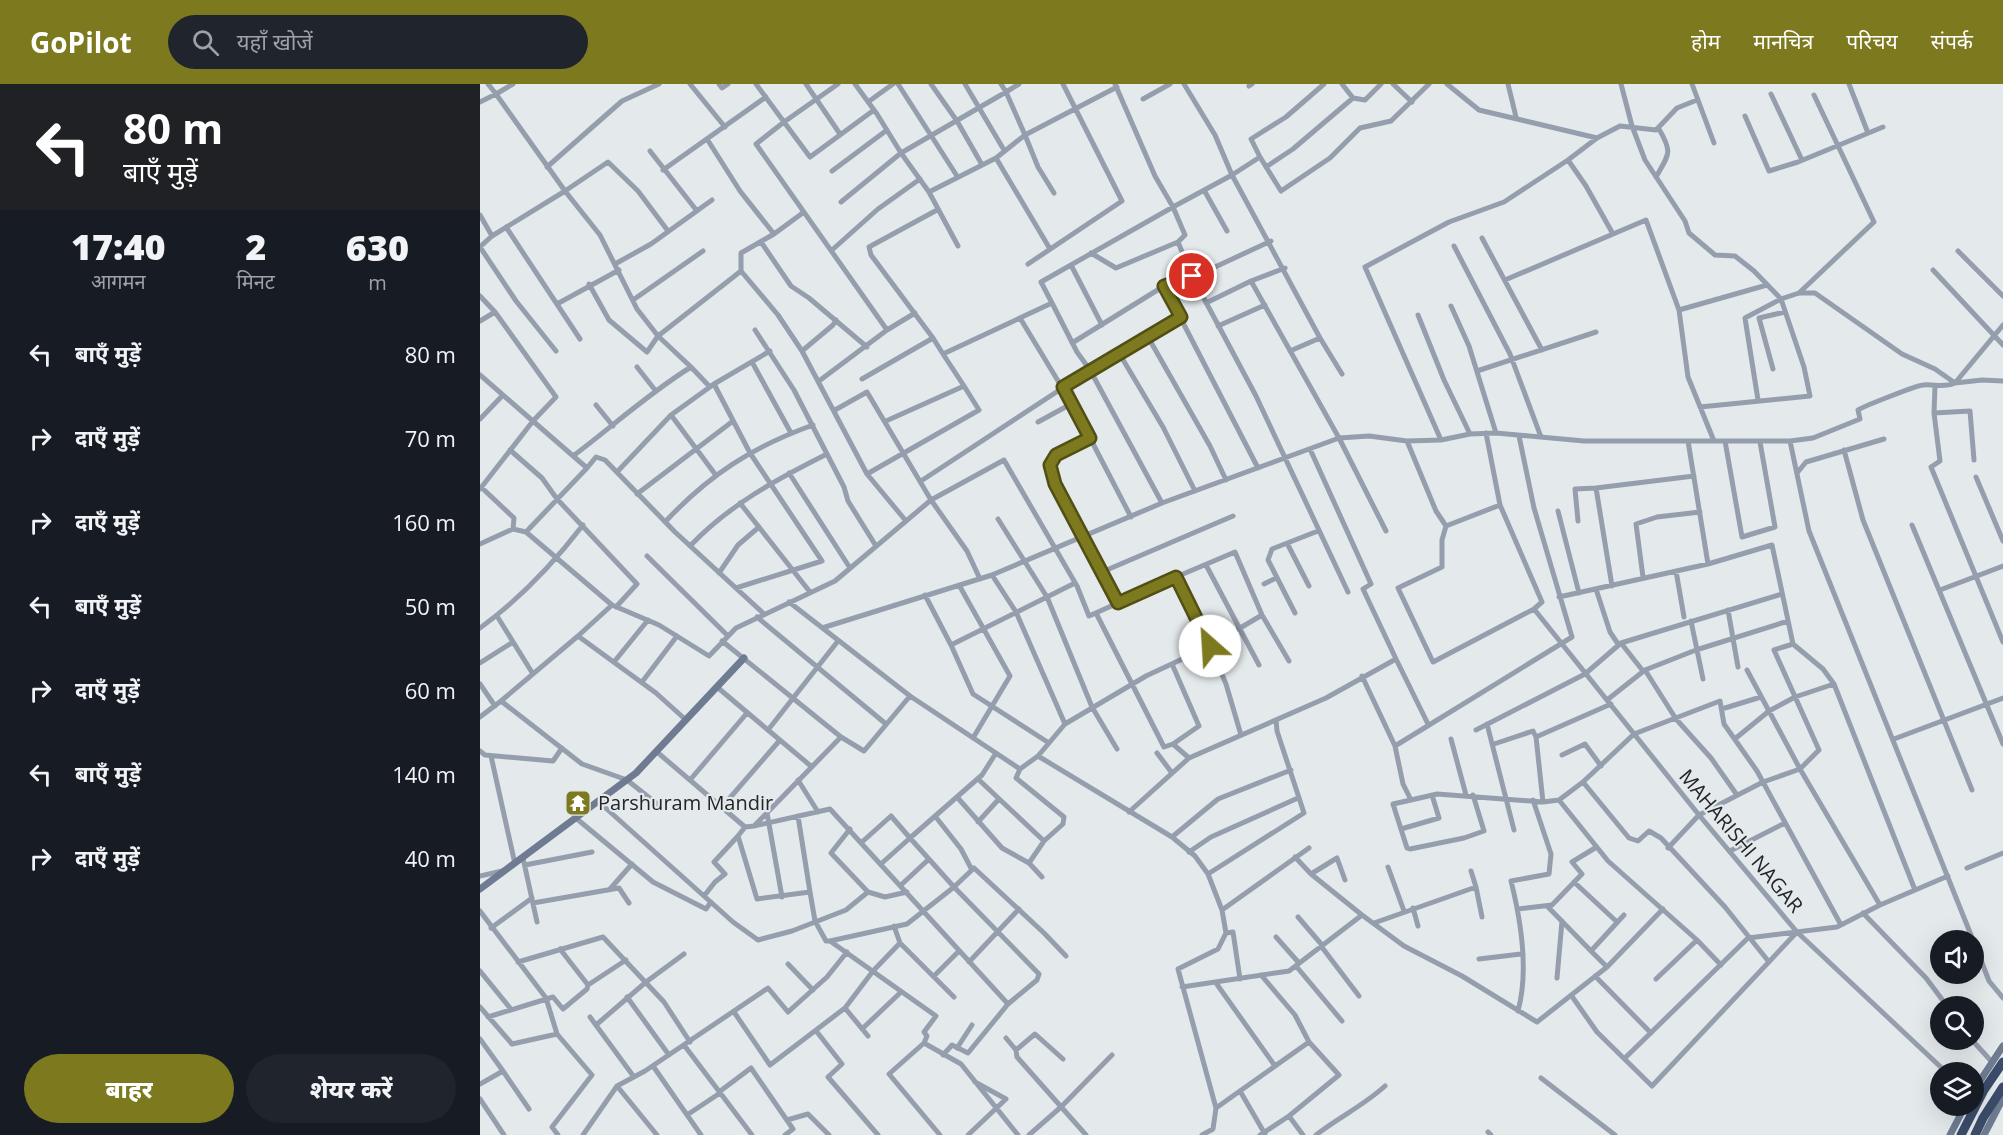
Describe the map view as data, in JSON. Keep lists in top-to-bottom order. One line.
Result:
{"streets":{"street":["MAHARISHI NAGAR"]},"places":{"temple":["Parshuram Mandir"]},"page":{"header":"GoPilot","search":"यहाँ खोजें","nav":["होम","मानचित्र","परिचय","संपर्क"],"turn":["80 m","बाएँ मुड़ें"],"eta":["17:40","आगमन","2","मिनट","630","m"],"list":[{"name":"बाएँ मुड़ें","value":"80 m"},{"name":"दाएँ मुड़ें","value":"70 m"},{"name":"दाएँ मुड़ें","value":"160 m"},{"name":"बाएँ मुड़ें","value":"50 m"},{"name":"दाएँ मुड़ें","value":"60 m"},{"name":"बाएँ मुड़ें","value":"140 m"},{"name":"दाएँ मुड़ें","value":"40 m"}],"buttons":["बाहर","शेयर करें"]}}
